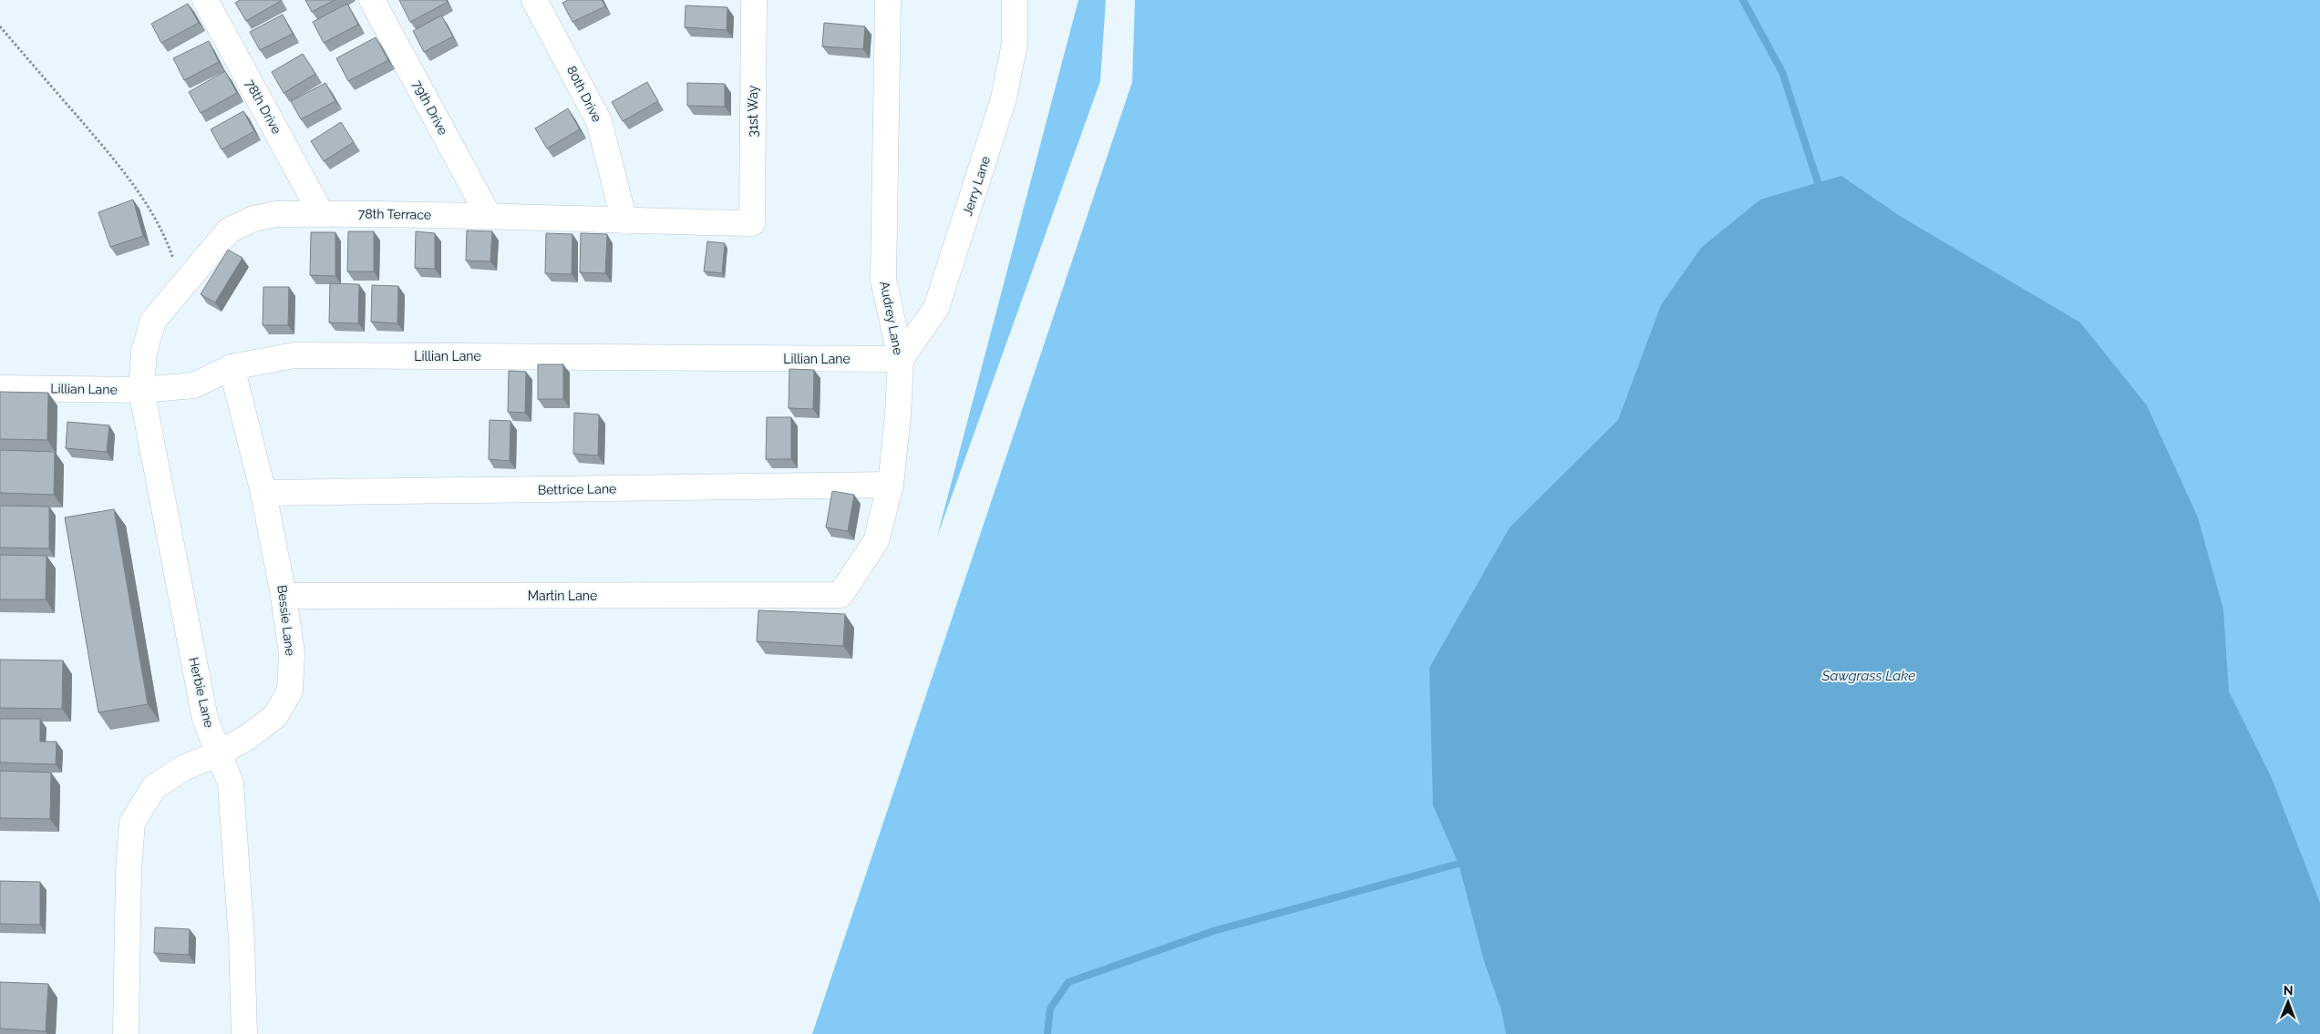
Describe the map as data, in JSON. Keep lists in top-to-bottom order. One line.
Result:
{"streets":{"street":["80th Drive","78th Drive","79th Drive","31st Way","Jerry Lane","78th Terrace","Audrey Lane","Lillian Lane","Bettrice Lane","Martin Lane","Bessie Lane","Herbie Lane"]},"crossings":[["80th Drive","78th Terrace"],["78th Drive","78th Terrace"],["79th Drive","78th Terrace"],["31st Way","78th Terrace"],["Jerry Lane","Audrey Lane"],["Jerry Lane","Lillian Lane"],["78th Terrace","Lillian Lane"],["78th Terrace","Herbie Lane"],["Audrey Lane","Lillian Lane"],["Audrey Lane","Bettrice Lane"],["Audrey Lane","Martin Lane"],["Lillian Lane","Bessie Lane"],["Lillian Lane","Herbie Lane"],["Bettrice Lane","Bessie Lane"],["Martin Lane","Bessie Lane"],["Bessie Lane","Herbie Lane"]],"water":["Sawgrass Lake"],"north":"top"}
